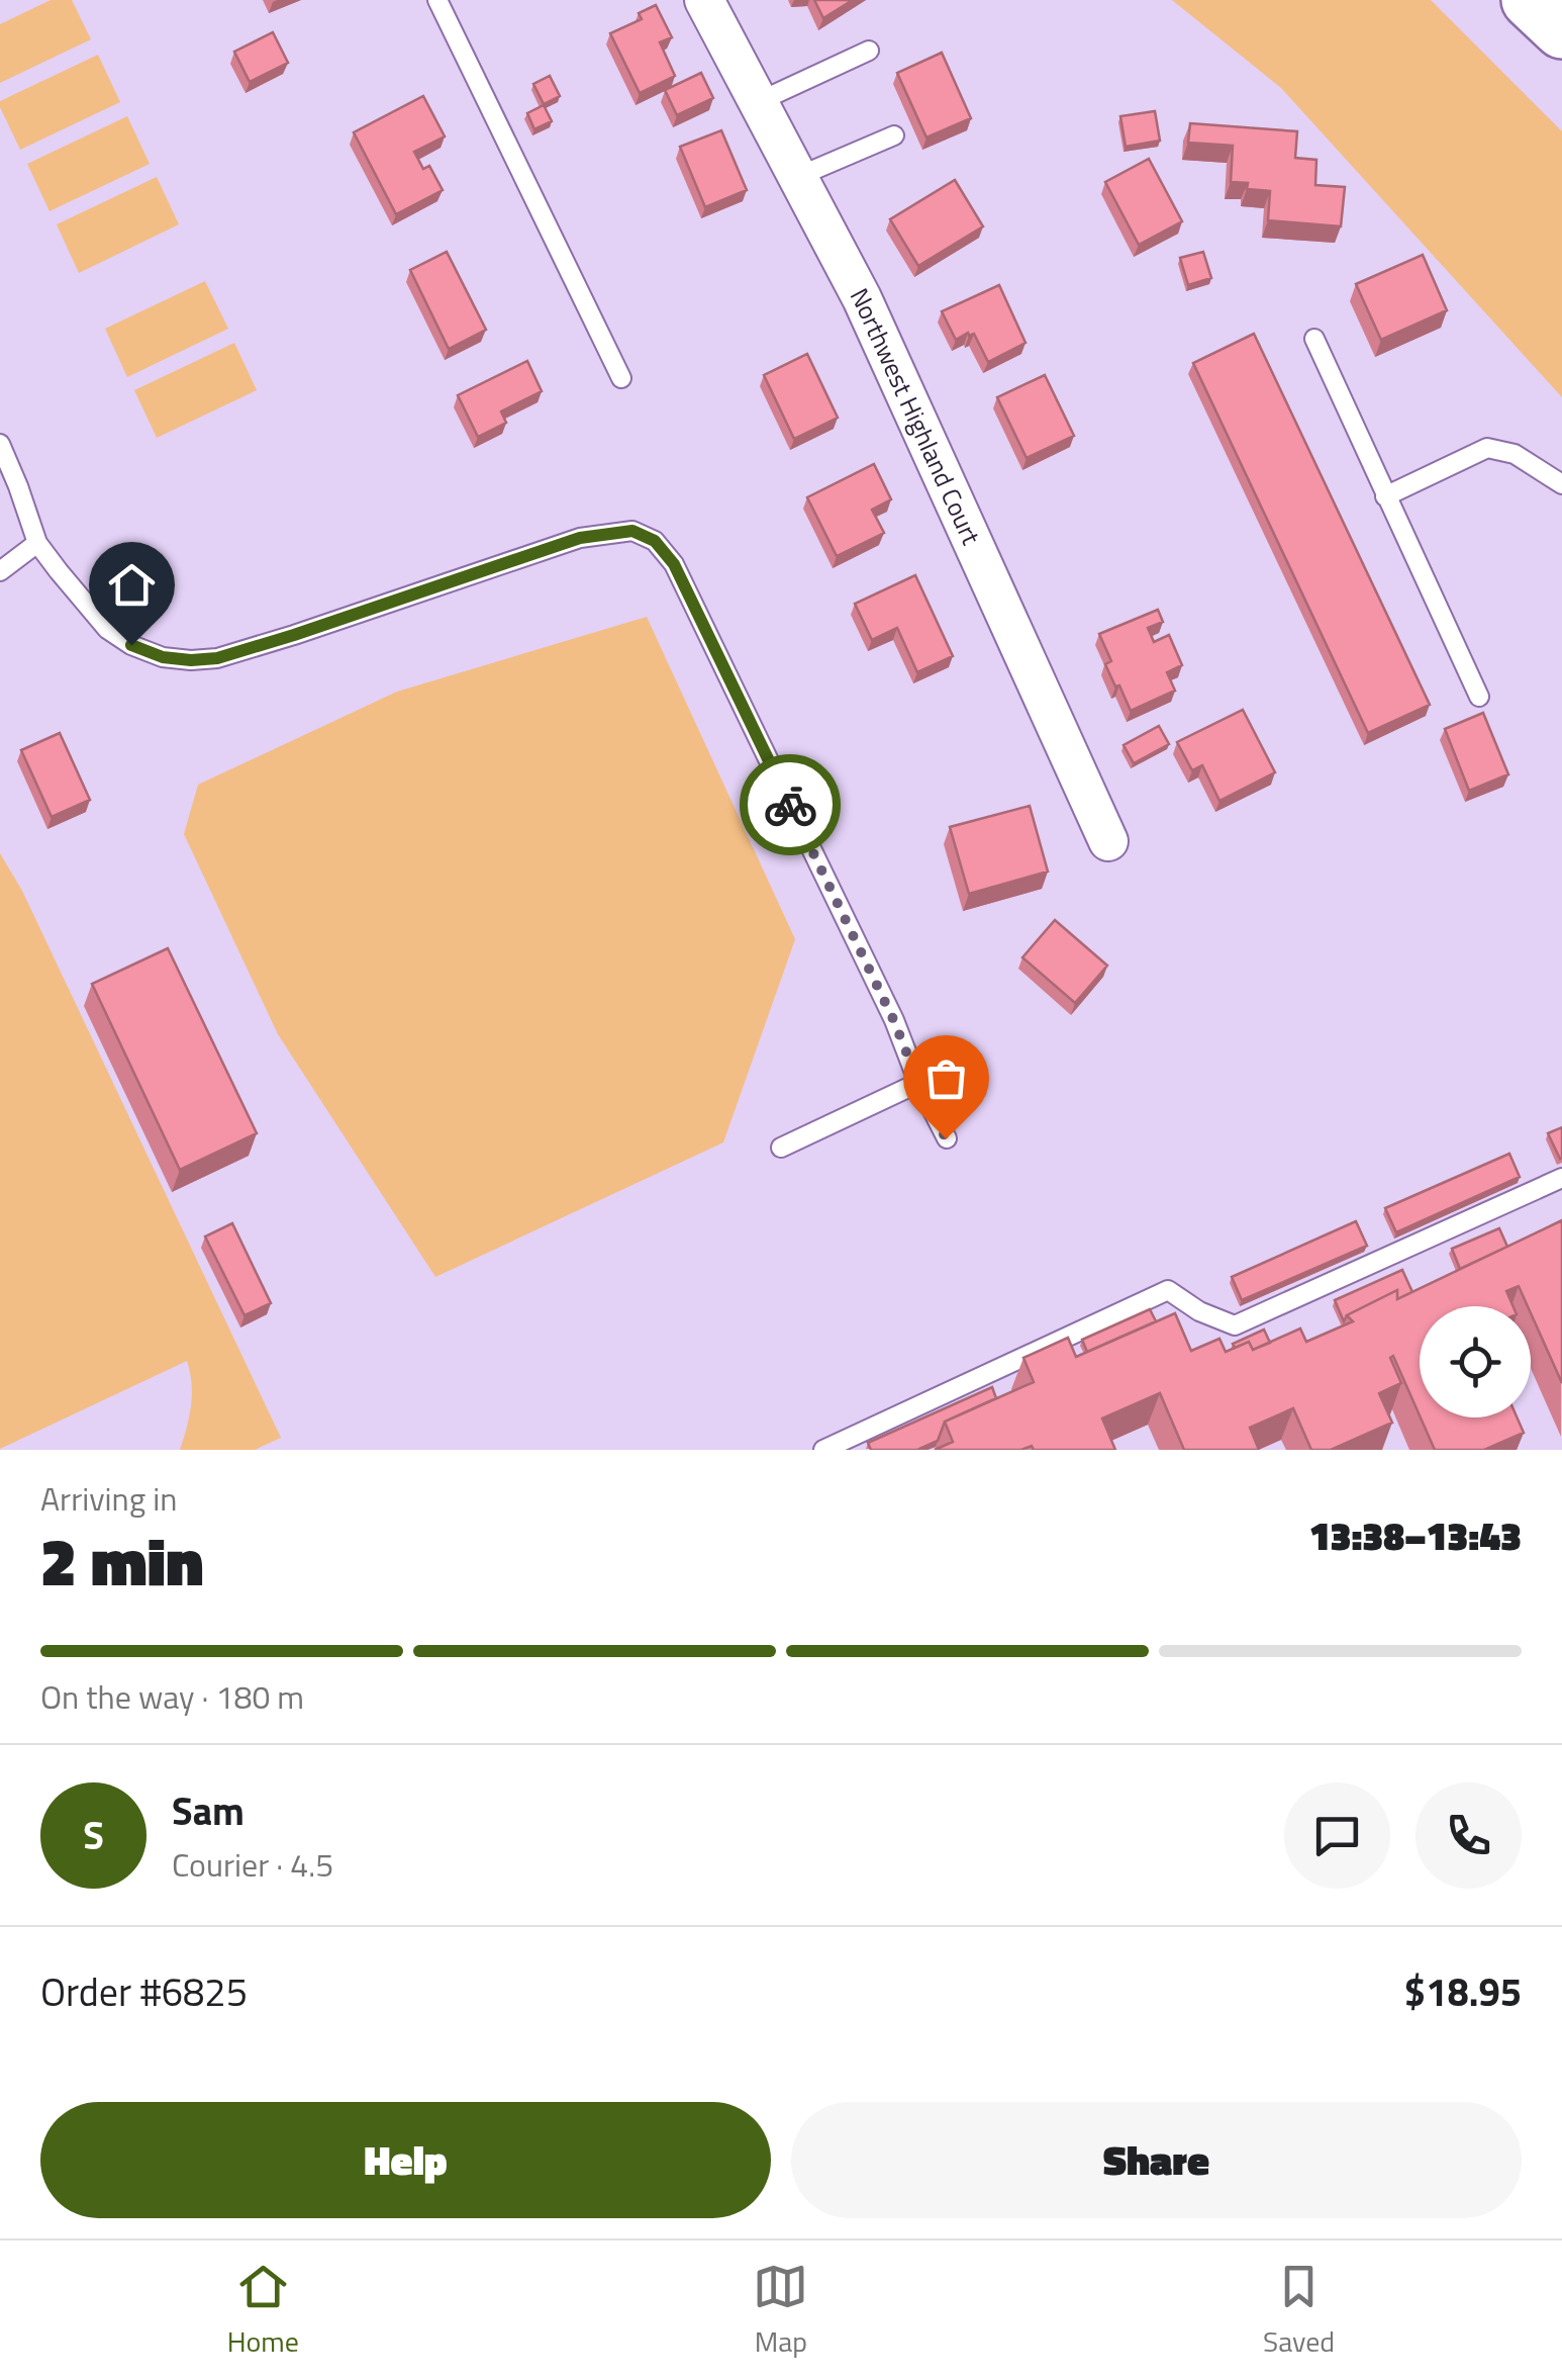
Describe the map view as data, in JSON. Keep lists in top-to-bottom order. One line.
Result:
{"streets":{"street":["Northwest Highland Court"]},"page":{"heading":["2 min","Arriving in","13:38–13:43"],"panel":["Sam","Courier · 4.5","Order #6825","$18.95"],"bar":"On the way · 180 m","round":"S","buttons":["Help","Share"],"tabs":["Home","Map","Saved"]}}
